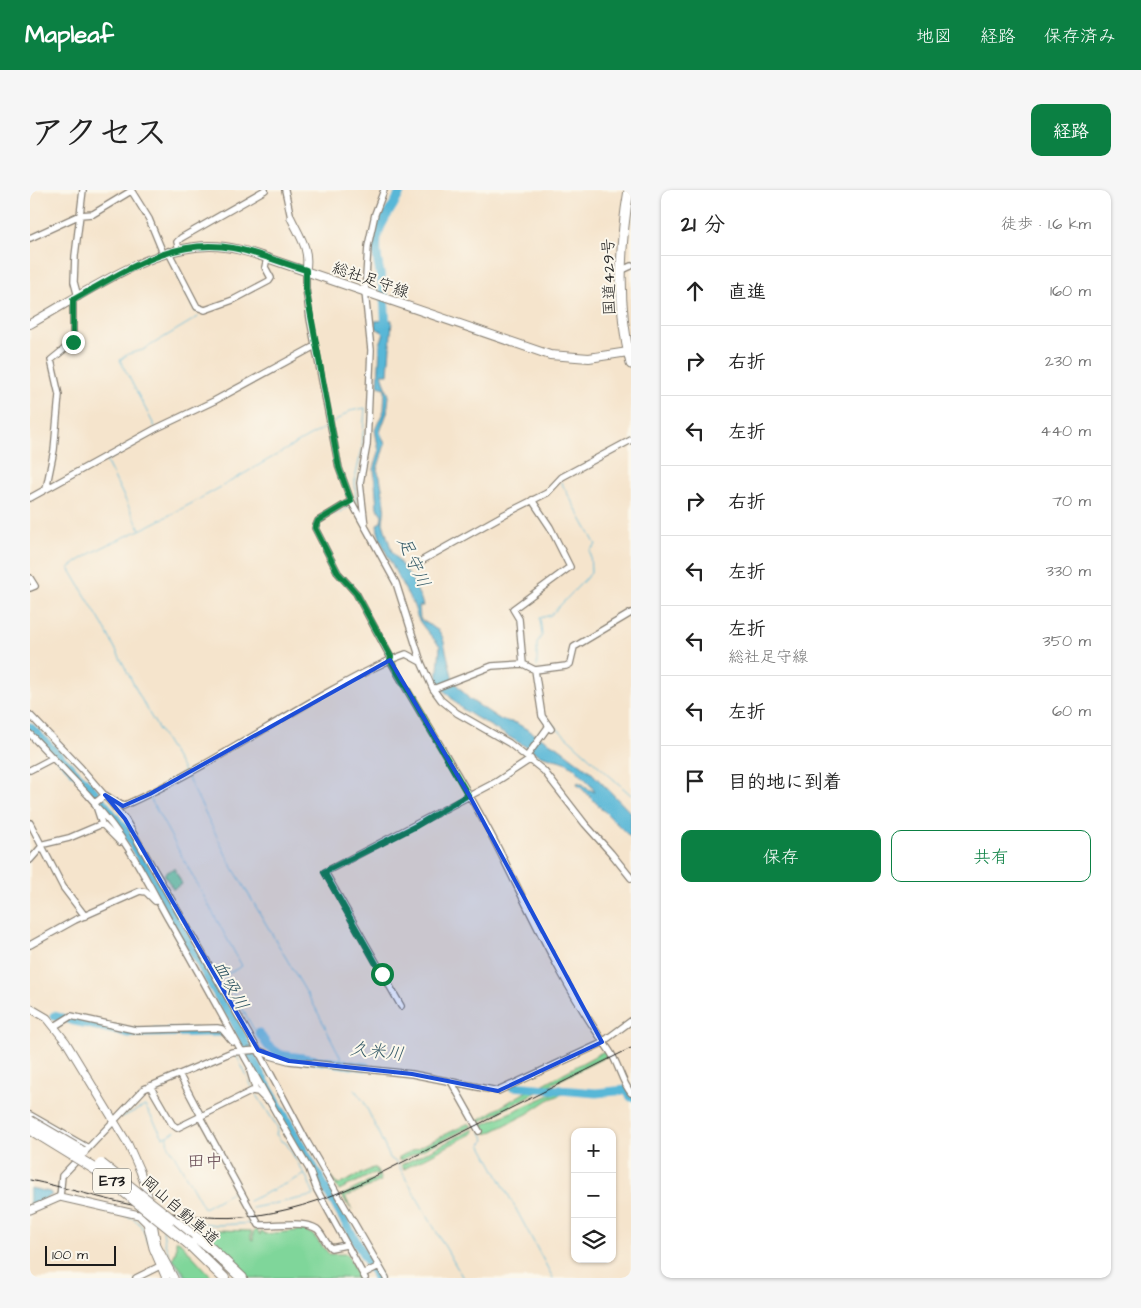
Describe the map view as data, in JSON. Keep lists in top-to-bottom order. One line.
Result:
{"streets":{"highway":["国道429号","E73","岡山自動車道"],"main road":["総社足守線"]},"crossings":[["国道429号","総社足守線"]],"districts":["田中"],"water":["足守川","血吸川","久米川"],"scale_bar":"100 m","page":{"header":"Mapleaf","nav":["地図","経路","保存済み"],"title":"アクセス","buttons":["経路",["保存","共有"]],"heading":["21 分","徒歩 · 1.6 km"],"list":[["直進","160 m"],["右折","230 m"],["左折","440 m"],["右折","70 m"],["左折","330 m"],["左折","総社足守線","350 m"],["左折","60 m"],"目的地に到着"],"map_buttons":["+","−"],"scale":"100 m"}}
